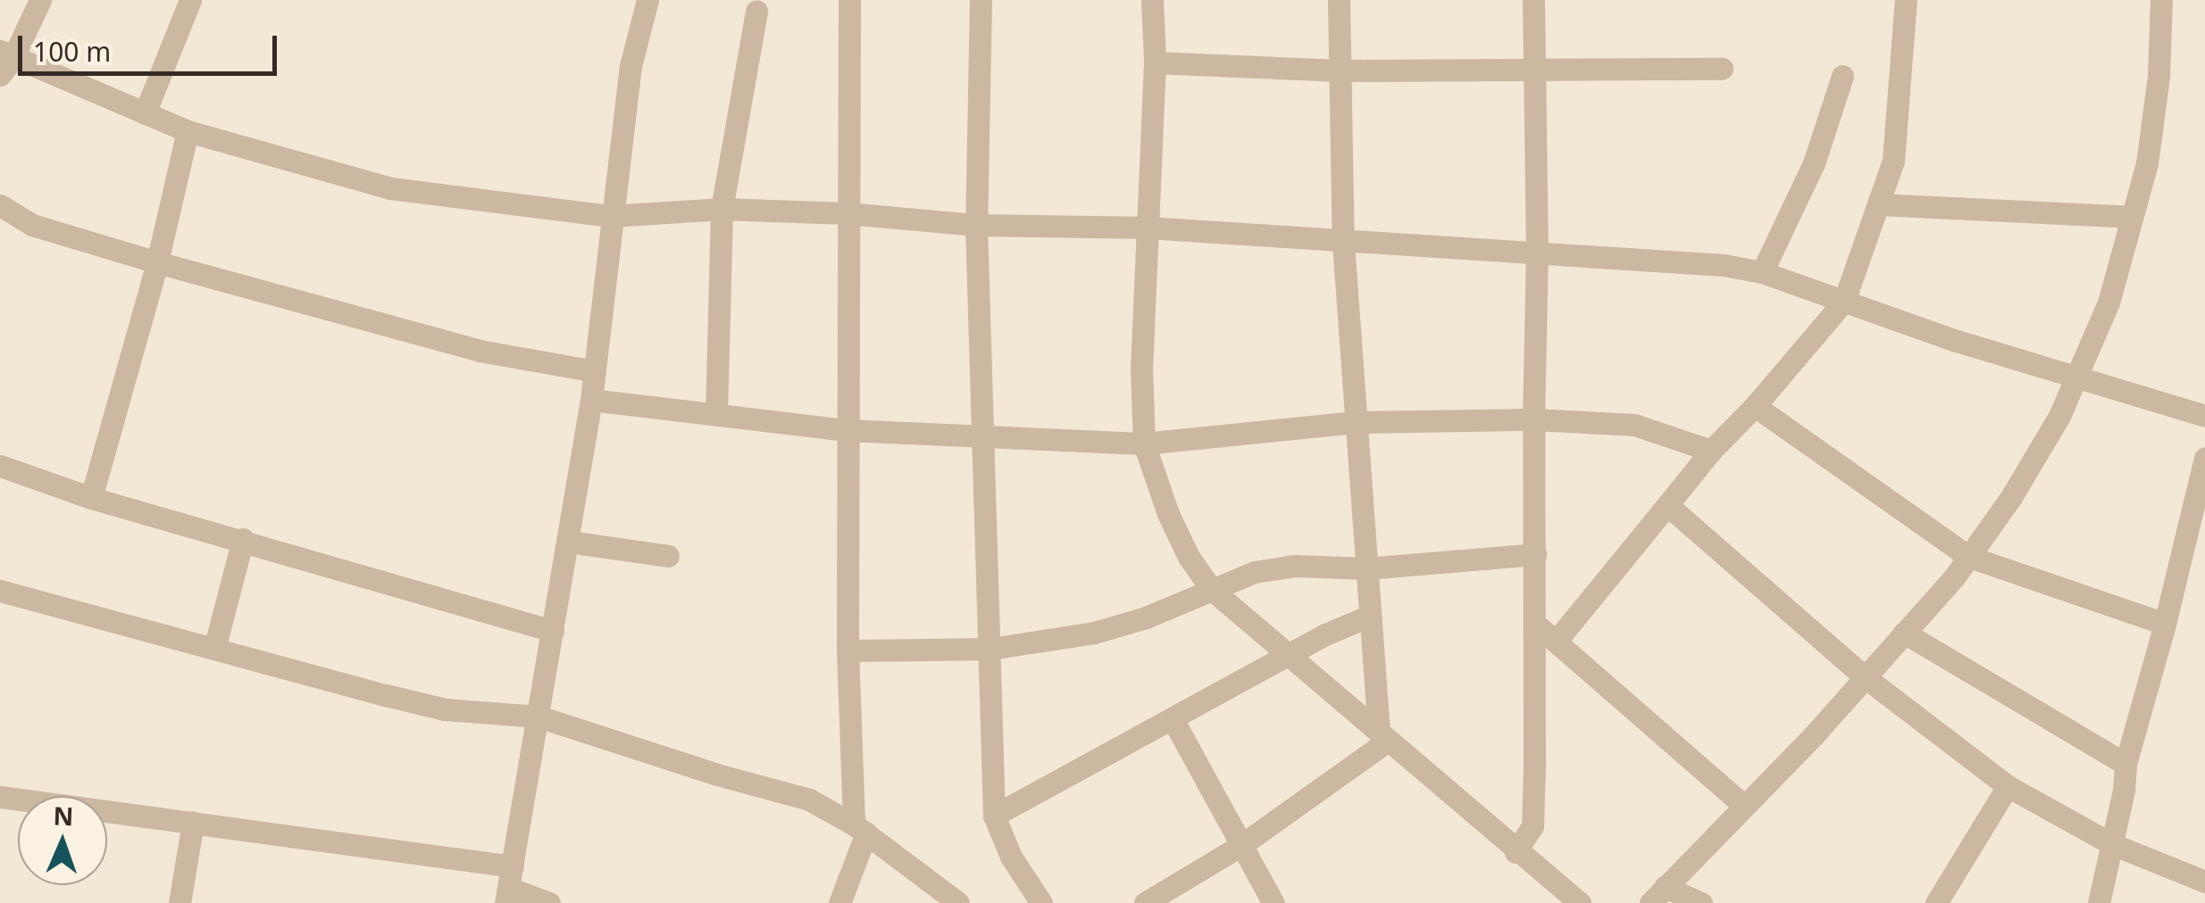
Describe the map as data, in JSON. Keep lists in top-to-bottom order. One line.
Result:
{"scale_bar":"100 m","north":"top"}
